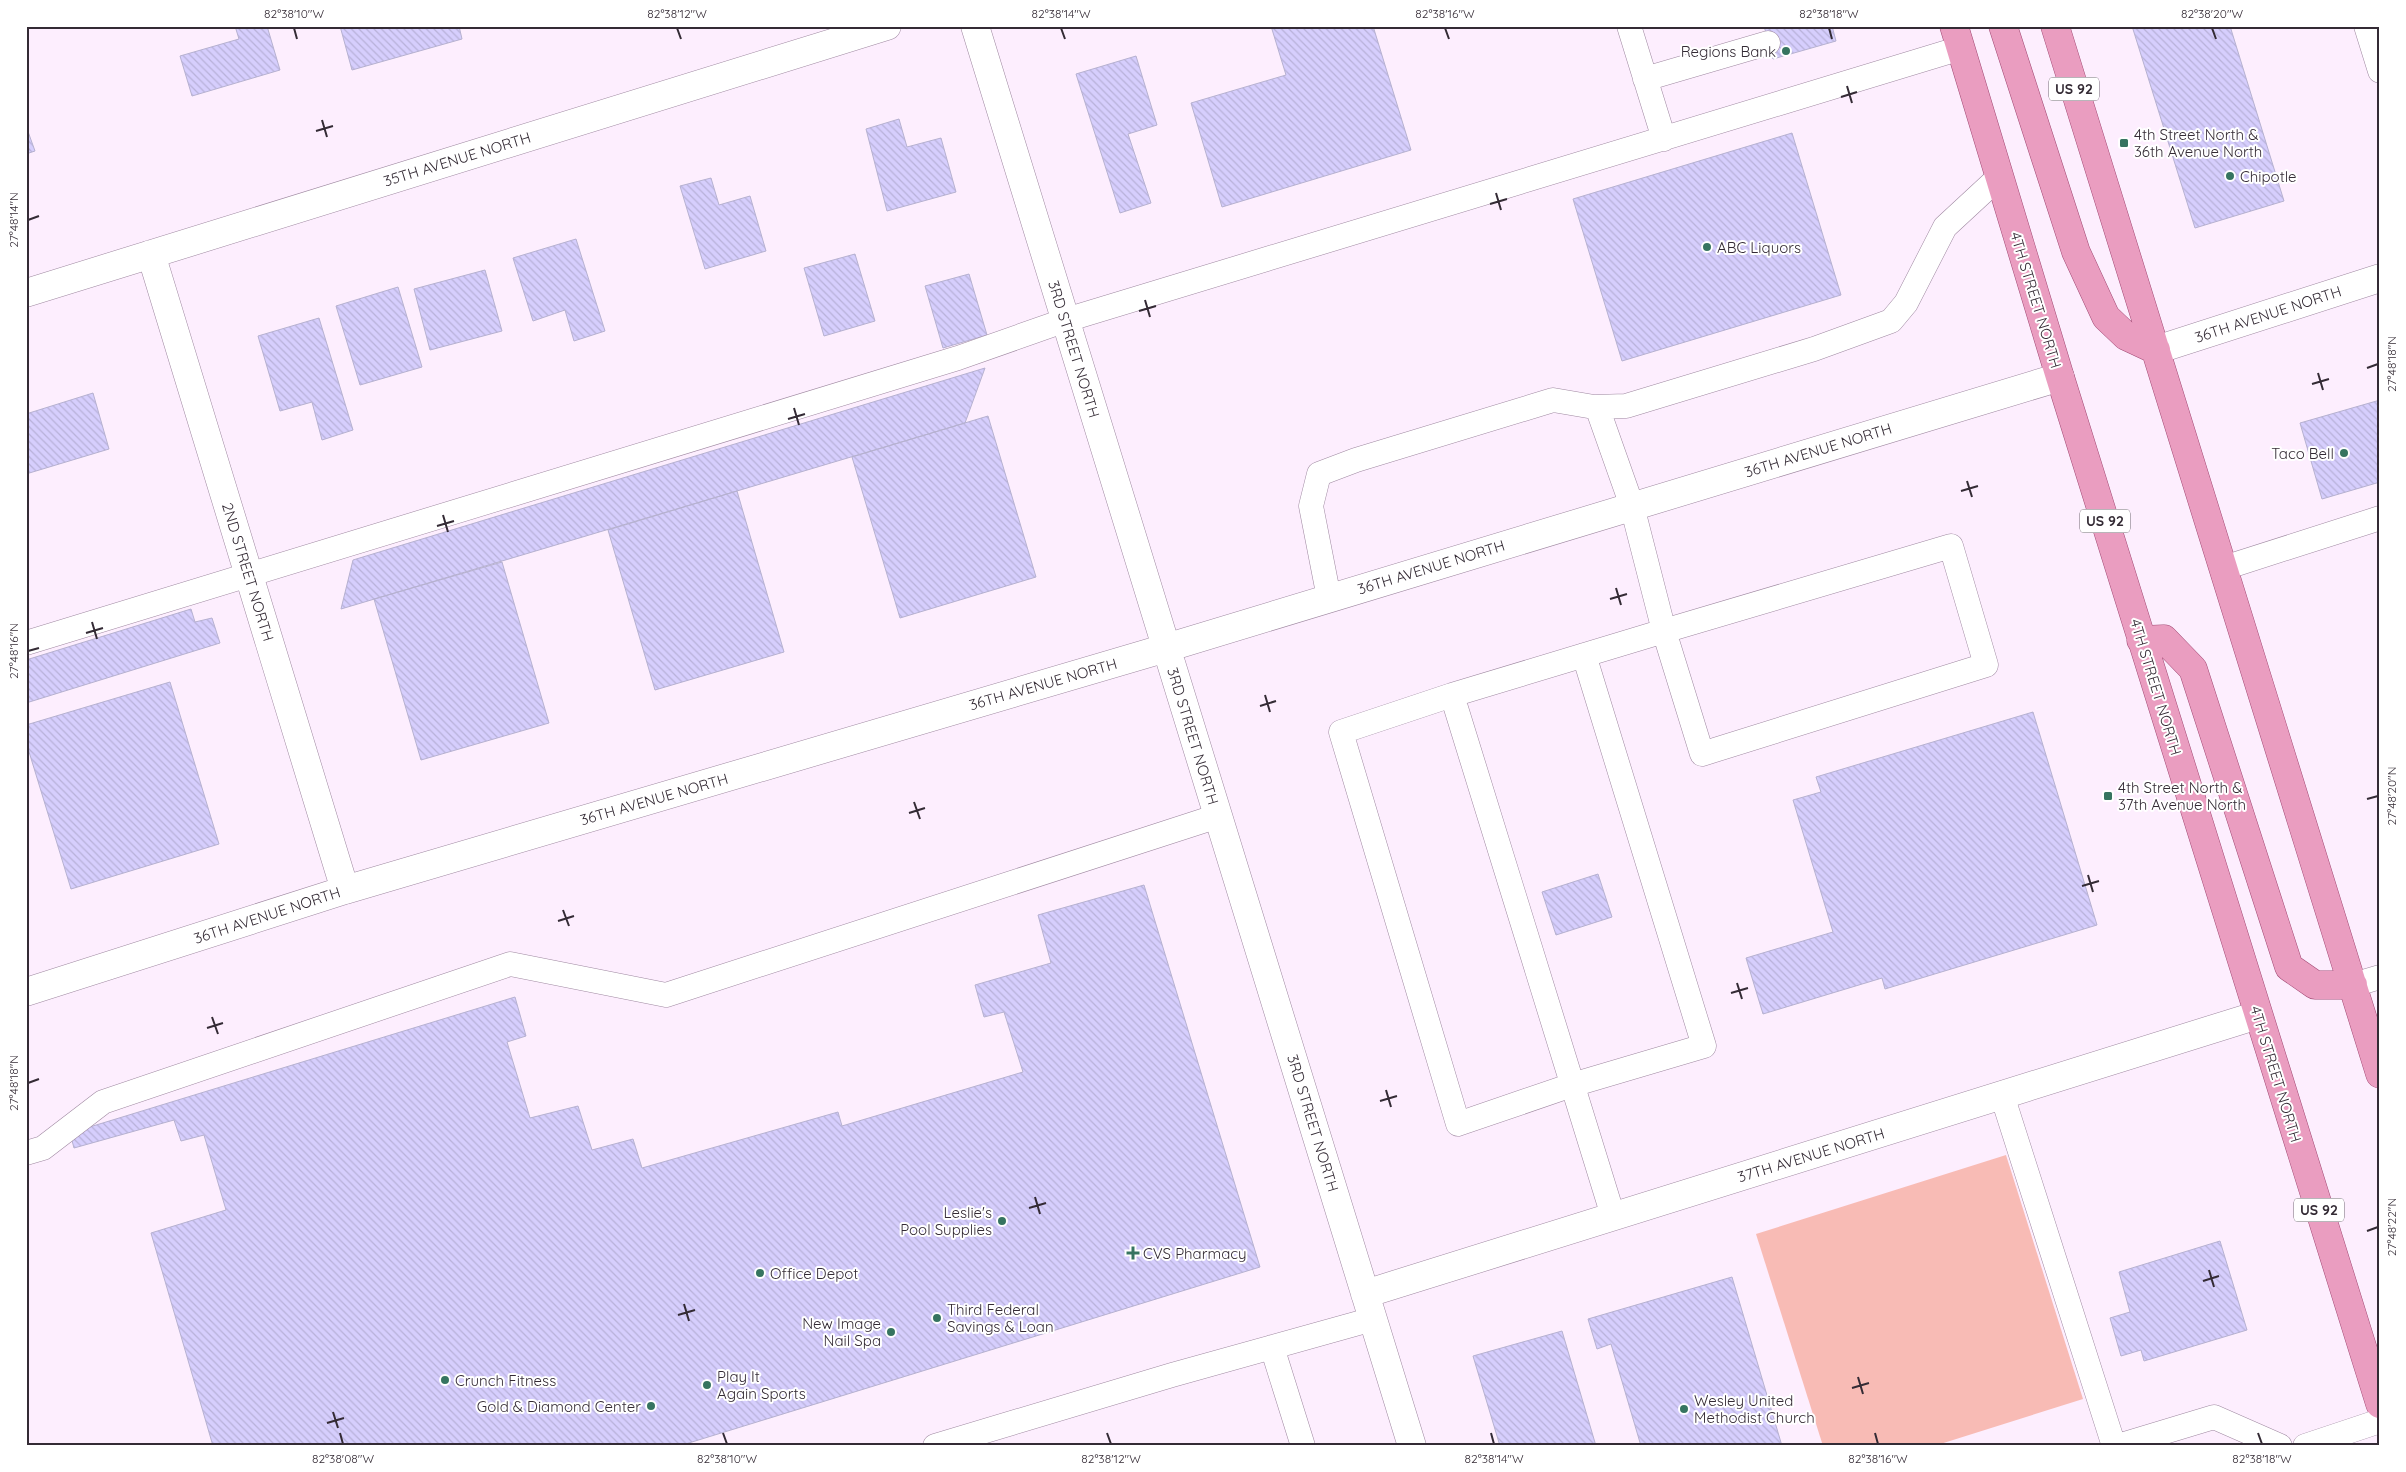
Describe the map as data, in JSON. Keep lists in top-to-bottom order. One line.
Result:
{"streets":{"main road":["US 92","4TH STREET NORTH"],"street":["35TH AVENUE NORTH","36TH AVENUE NORTH","3RD STREET NORTH","2ND STREET NORTH","37TH AVENUE NORTH"]},"crossings":[["US 92","36TH AVENUE NORTH"],["35TH AVENUE NORTH","2ND STREET NORTH"],["4TH STREET NORTH","36TH AVENUE NORTH"],["4TH STREET NORTH","37TH AVENUE NORTH"],["36TH AVENUE NORTH","3RD STREET NORTH"],["36TH AVENUE NORTH","2ND STREET NORTH"],["3RD STREET NORTH","37TH AVENUE NORTH"]],"places":{"other":["Regions Bank","Chipotle","ABC Liquors","Taco Bell","Leslie's Pool Supplies","Office Depot","Third Federal Savings & Loan","New Image Nail Spa","Crunch Fitness","Play It Again Sports","Gold & Diamond Center","Wesley United Methodist Church"],"transit":["4th Street North & 36th Avenue North","4th Street North & 37th Avenue North"],"health":["CVS Pharmacy"]},"coordinates":["82°38'10\"W","82°38'12\"W","82°38'14\"W","82°38'16\"W","82°38'18\"W","82°38'20\"W","27°48'14\"N","27°48'18\"N","27°48'16\"N","27°48'20\"N","27°48'22\"N","82°38'08\"W"]}
